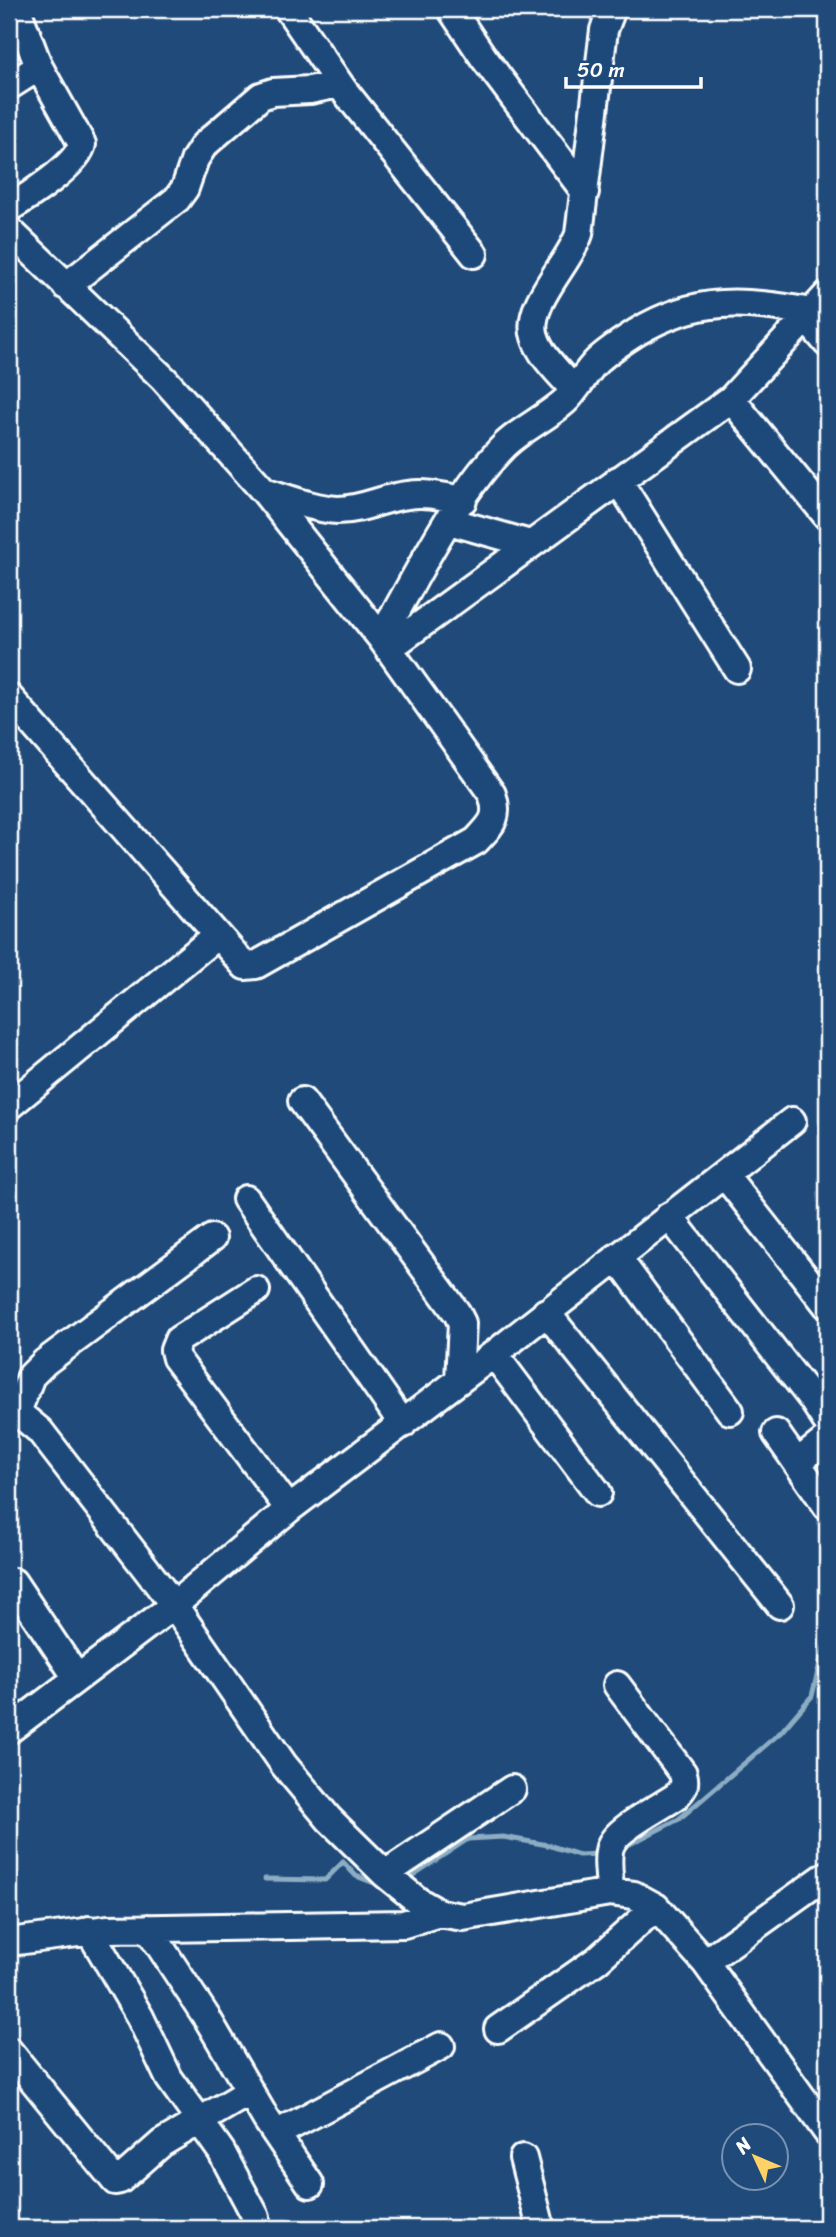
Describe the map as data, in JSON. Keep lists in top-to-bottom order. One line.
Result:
{"scale_bar":"50 m","north":"top left"}
